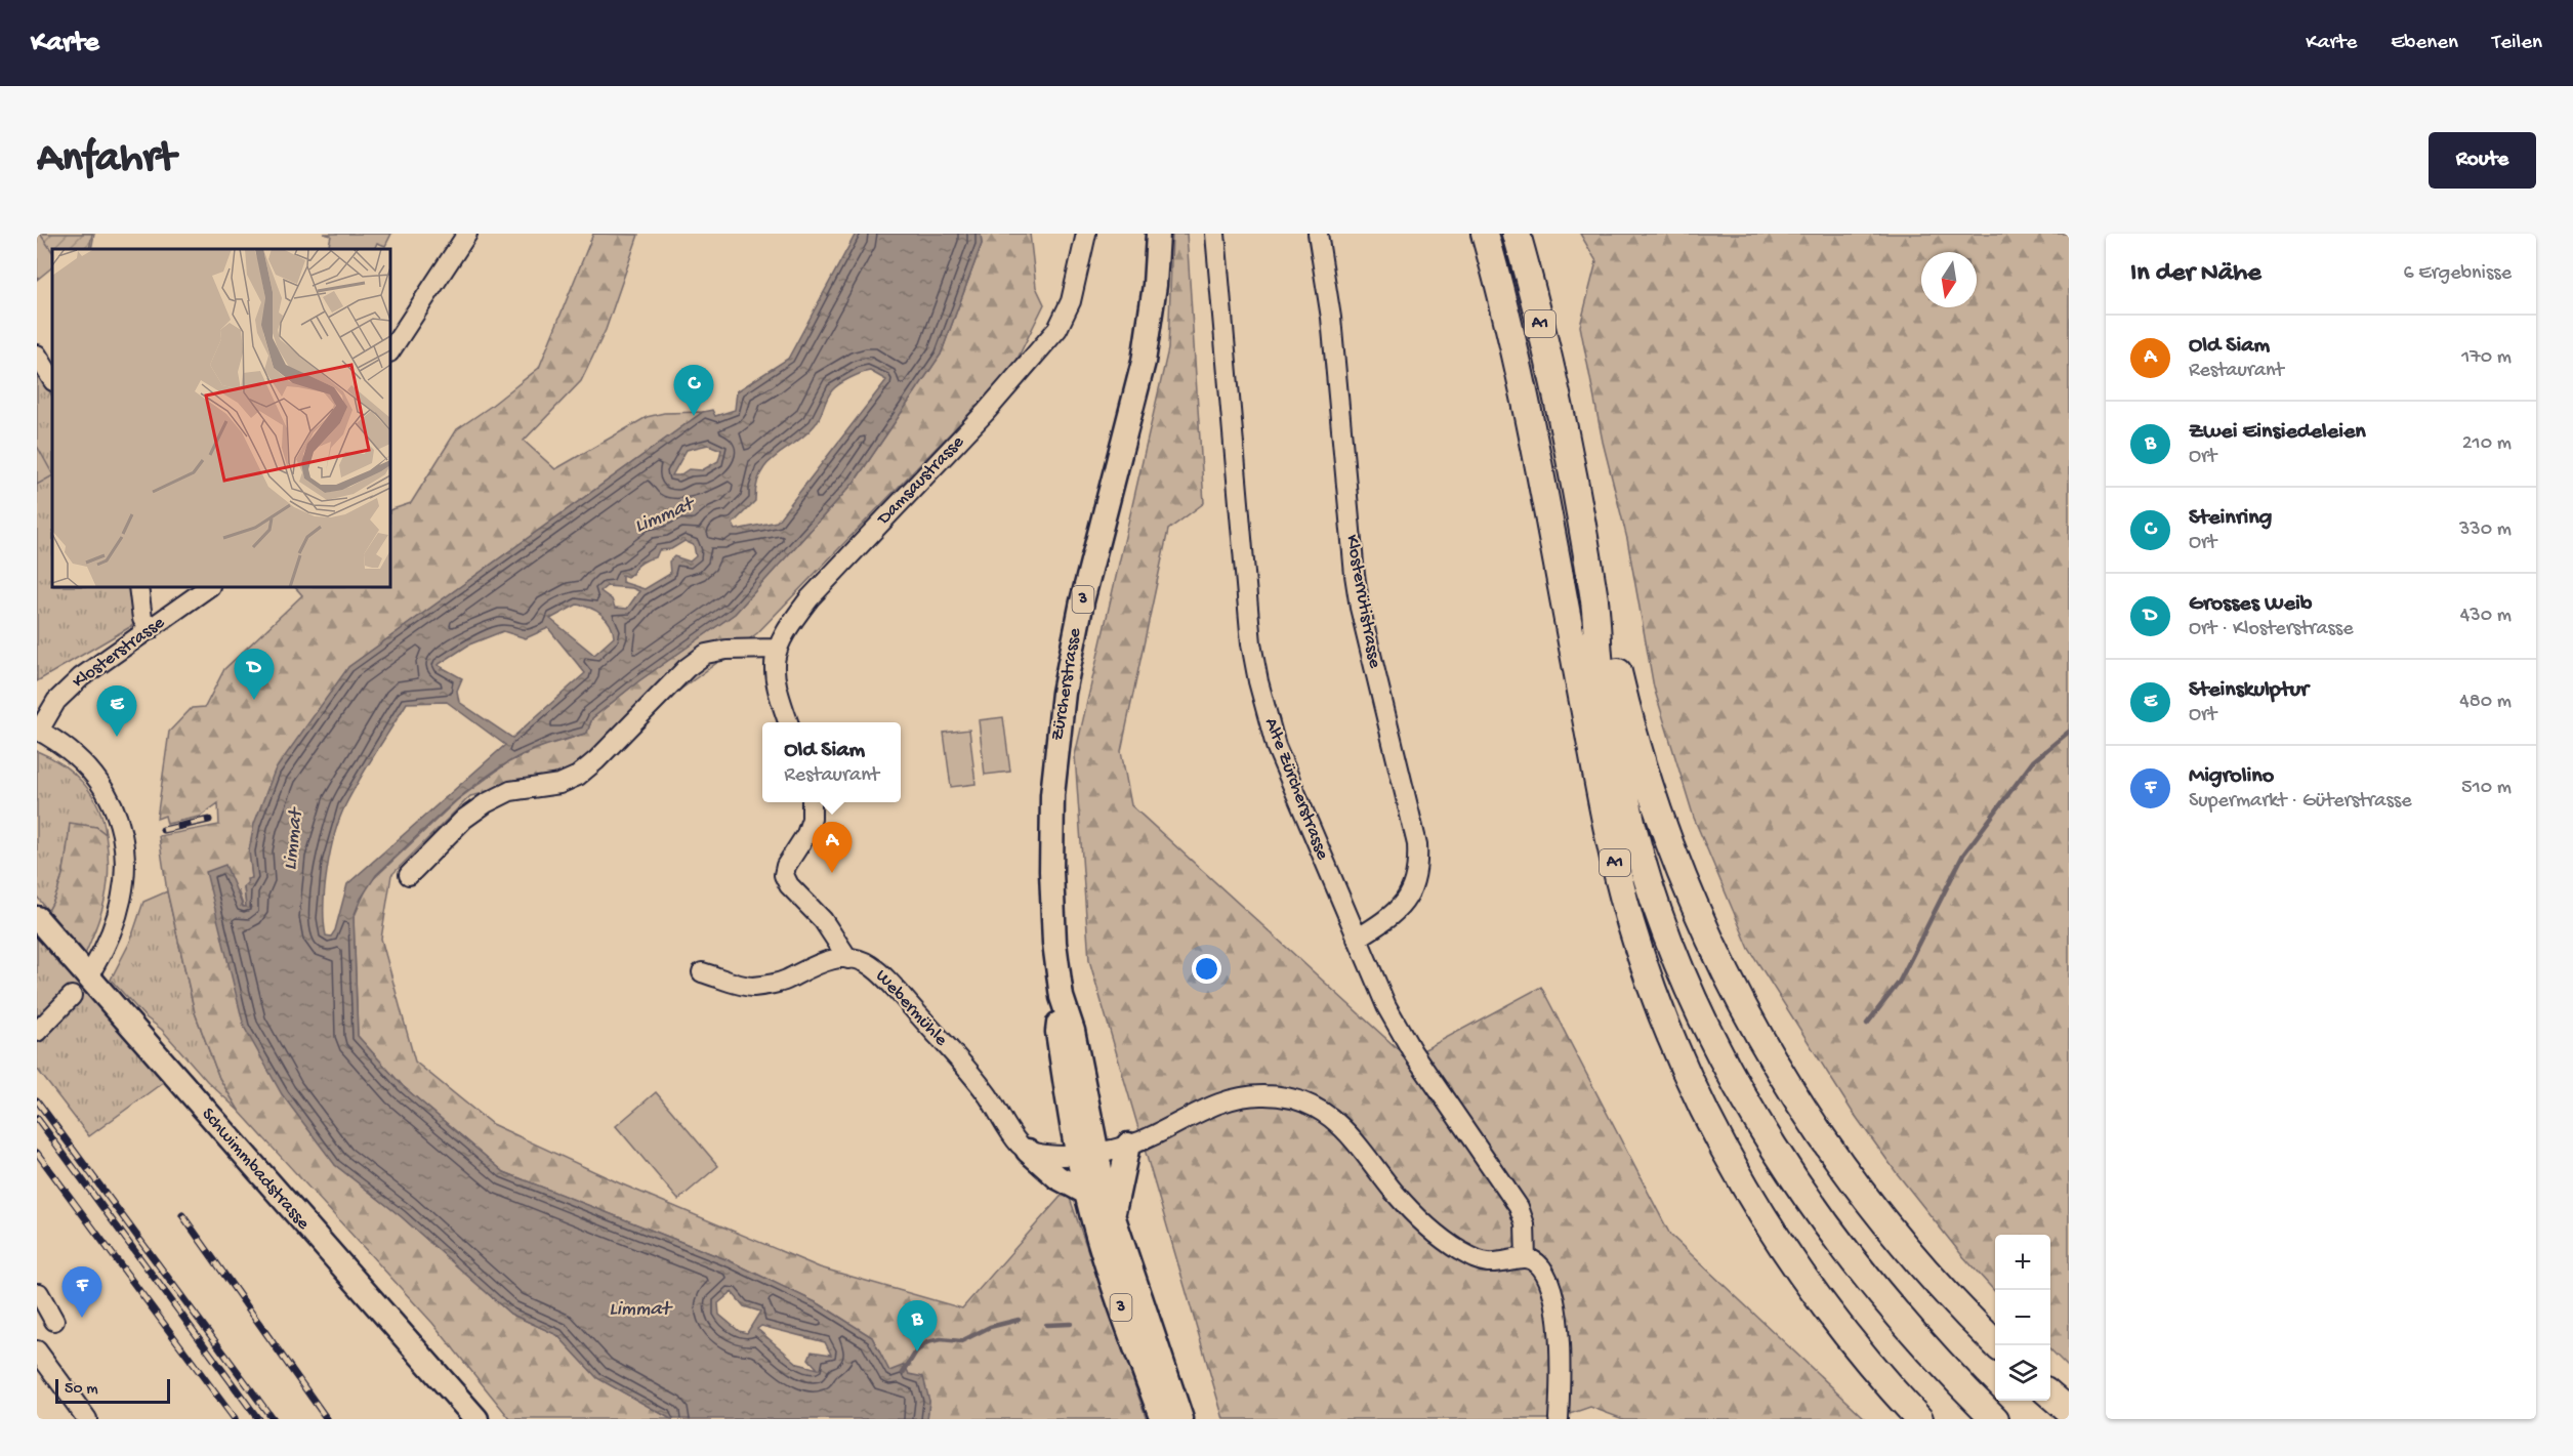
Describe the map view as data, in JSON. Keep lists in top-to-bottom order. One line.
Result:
{"streets":{"highway":["A1"],"main road":["3","Zürcherstrasse","Schwimmbadstrasse"],"street":["Damsaustrasse","Klosterrütistrasse","Klosterstrasse","Alte Zürcherstrasse","Webermühle"]},"crossings":[["3","Zürcherstrasse"],["Klosterrütistrasse","Alte Zürcherstrasse"]],"water":["Limmat"],"scale_bar":"50 m","north":"bottom","page":{"header":"Karte","nav":["Karte","Ebenen","Teilen"],"buttons":"Route","title":"Anfahrt","heading":["In der Nähe","6 Ergebnisse"],"list":[{"mark":"A","name":"Old Siam","note":"Restaurant","value":"170 m"},{"mark":"B","name":"Zwei Einsiedeleien","note":"Ort","value":"210 m"},{"mark":"C","name":"Steinring","note":"Ort","value":"330 m"},{"mark":"D","name":"Grosses Weib","note":"Ort · Klosterstrasse","value":"430 m"},{"mark":"E","name":"Steinskulptur","note":"Ort","value":"480 m"},{"mark":"F","name":"Migrolino","note":"Supermarkt · Güterstrasse","value":"510 m"}],"pins":["C","D","E","A","F","B"],"popup":["Old Siam","Restaurant"],"map_buttons":["+","−"],"scale":"50 m"}}
